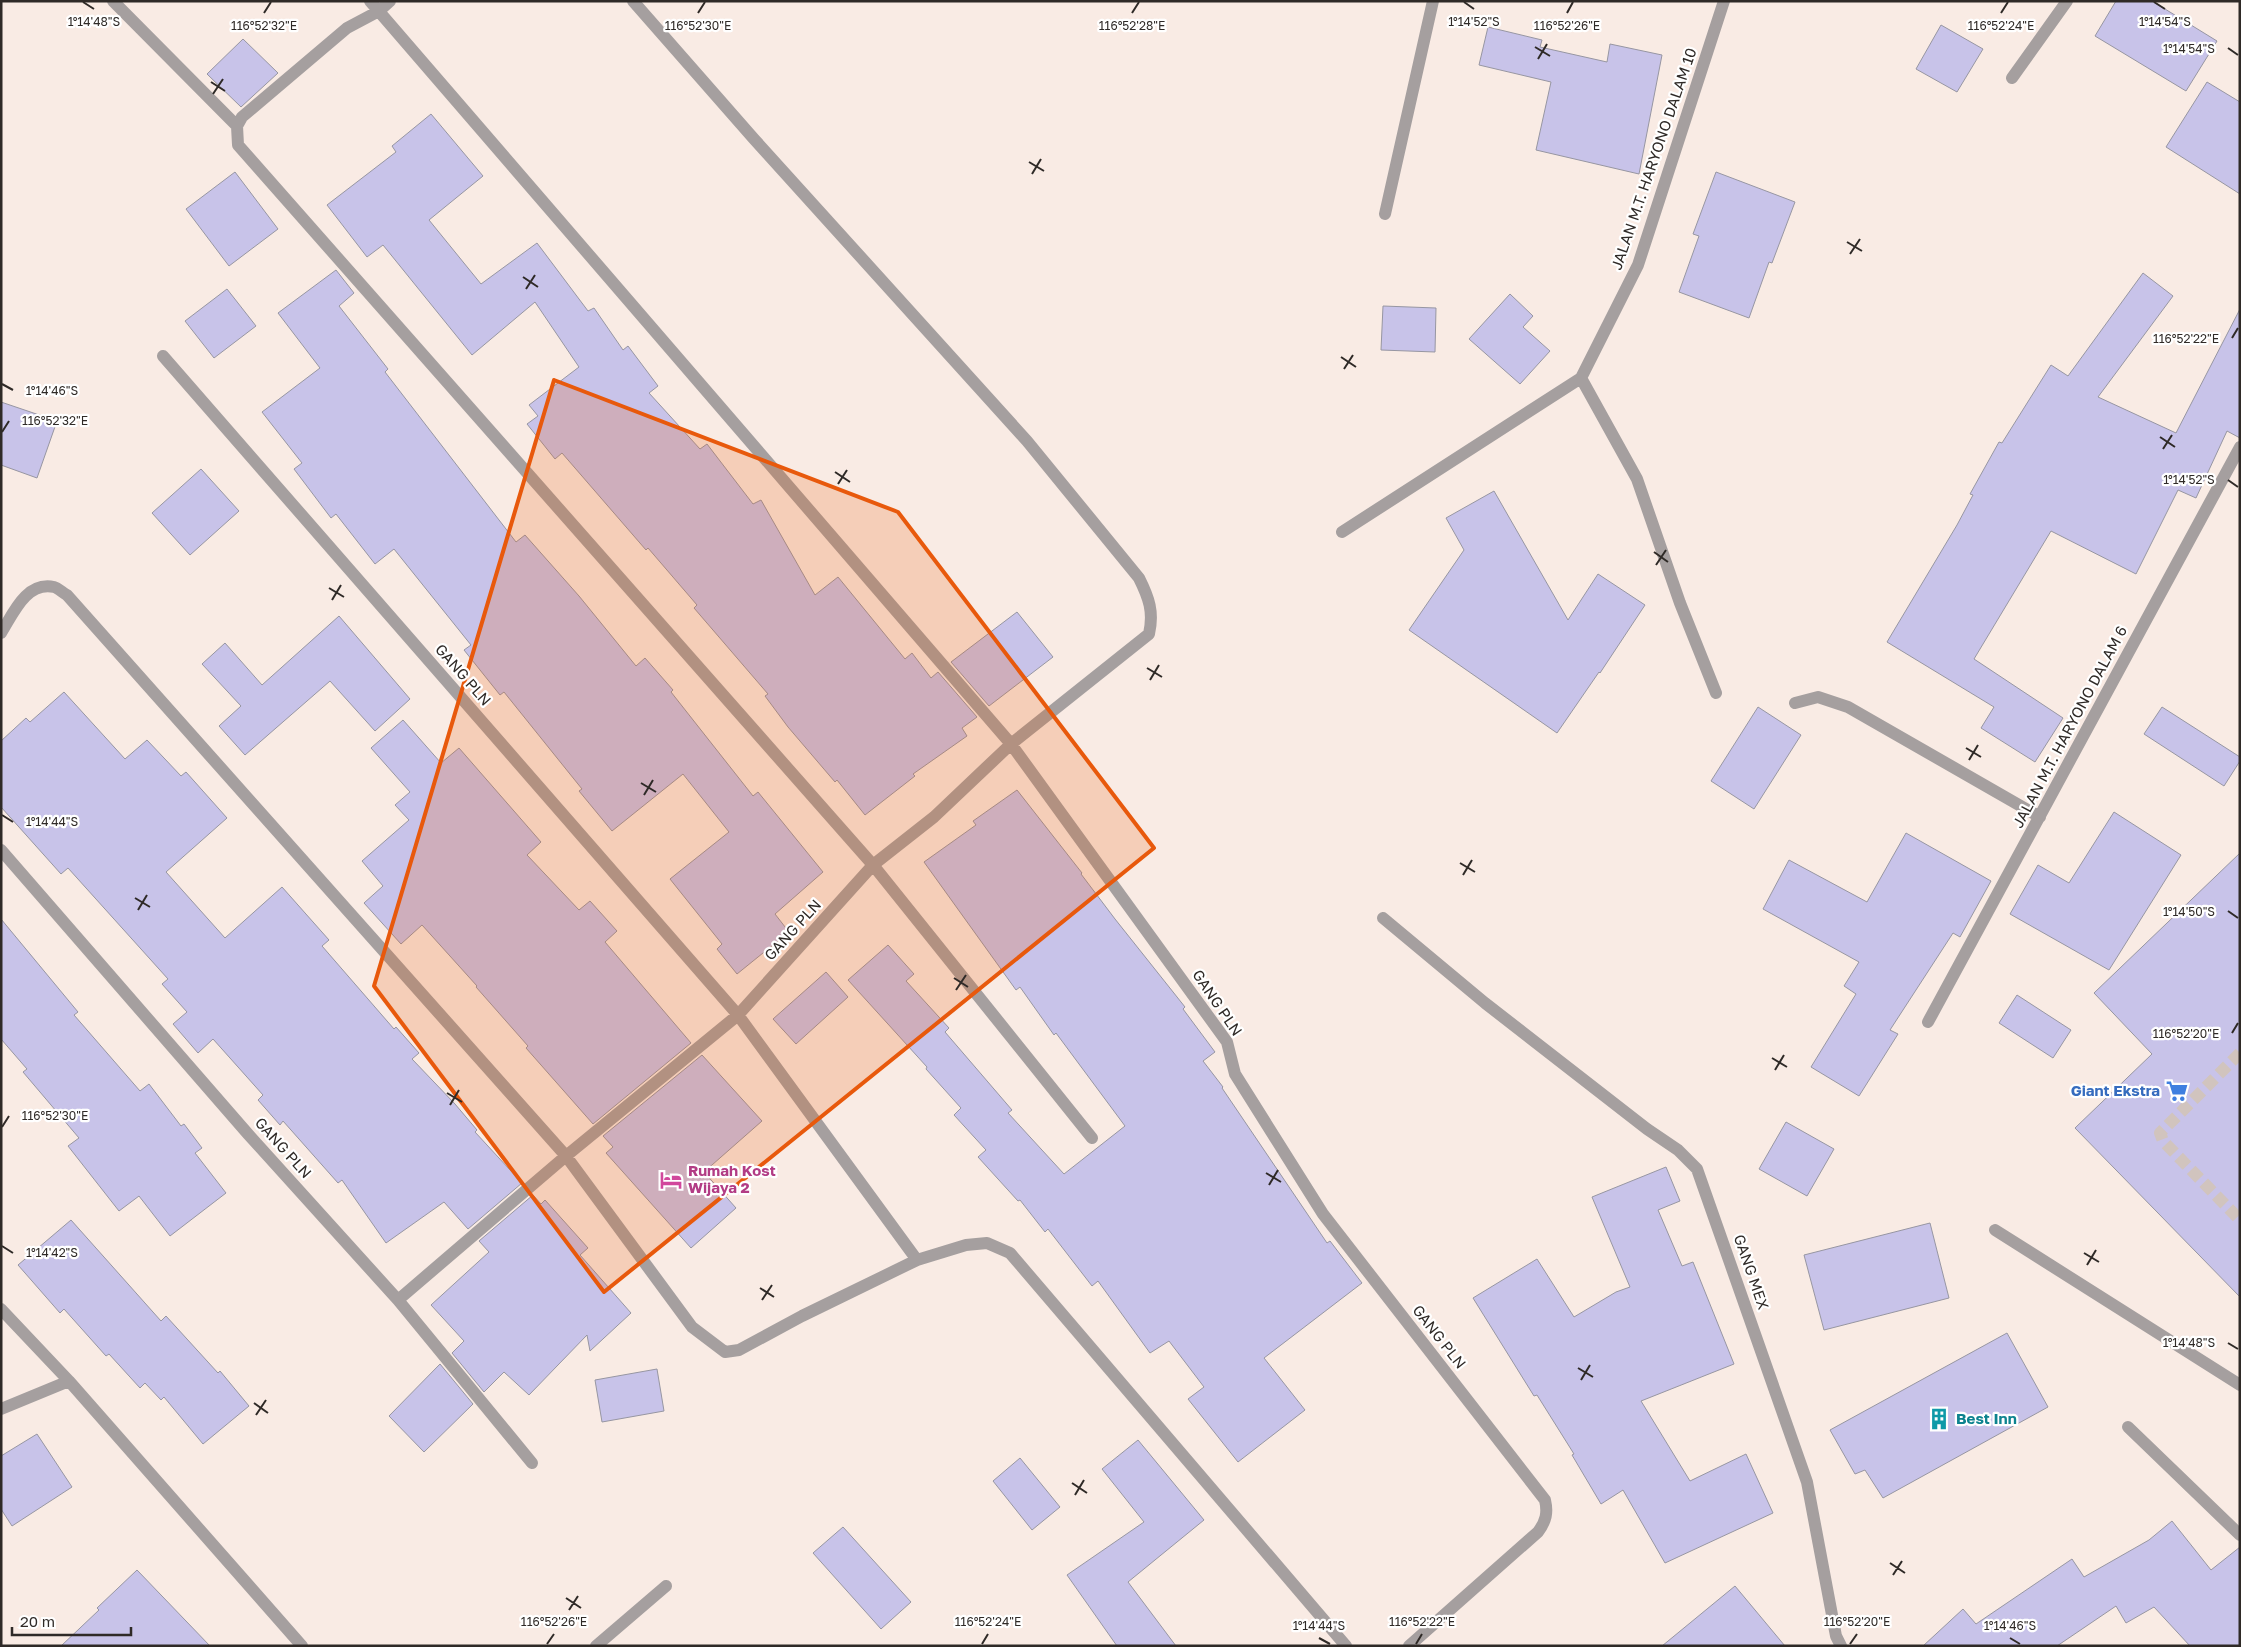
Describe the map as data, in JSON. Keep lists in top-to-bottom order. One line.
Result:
{"streets":{"street":["JALAN M.T. HARYONO DALAM 10","GANG PLN","JALAN M.T. HARYONO DALAM 6","GANG MEX"]},"places":{"supermarket":["Giant Ekstra"],"hotel":["Rumah Kost Wijaya 2"],"building":["Best Inn"]},"scale_bar":"20 m","coordinates":["1°14'48\"S","1°14'52\"S","1°14'54\"S","116°52'32\"E","116°52'30\"E","116°52'28\"E","116°52'26\"E","116°52'24\"E","116°52'22\"E","1°14'46\"S","1°14'44\"S","1°14'50\"S","116°52'20\"E","1°14'42\"S"]}
